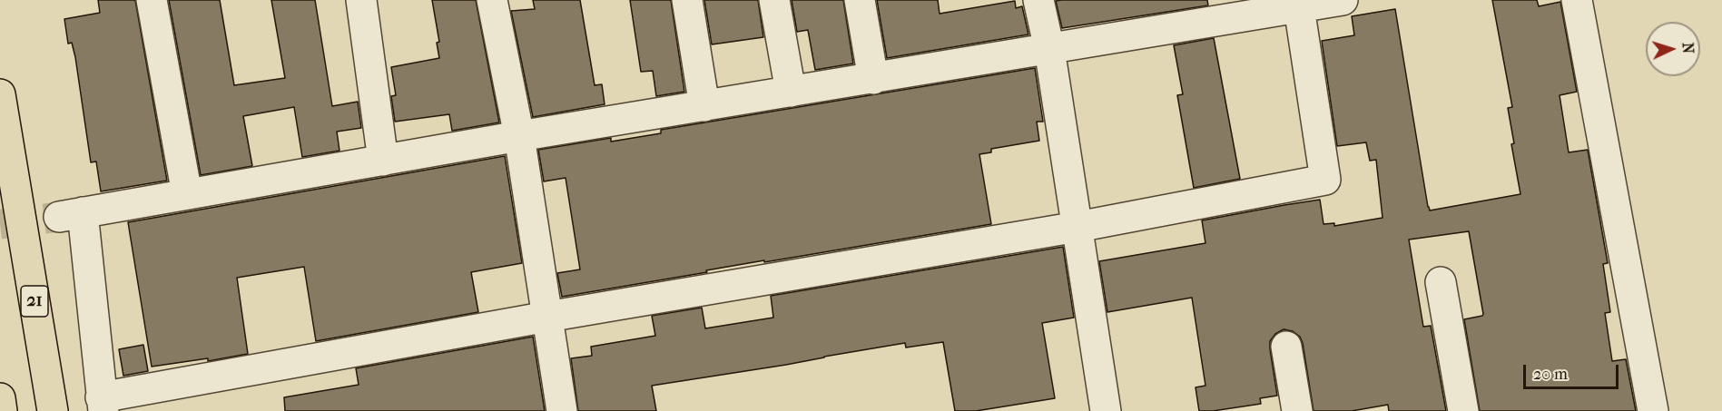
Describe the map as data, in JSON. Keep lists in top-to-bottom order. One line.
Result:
{"streets":{"highway":["21"]},"scale_bar":"20 m","north":"right"}
